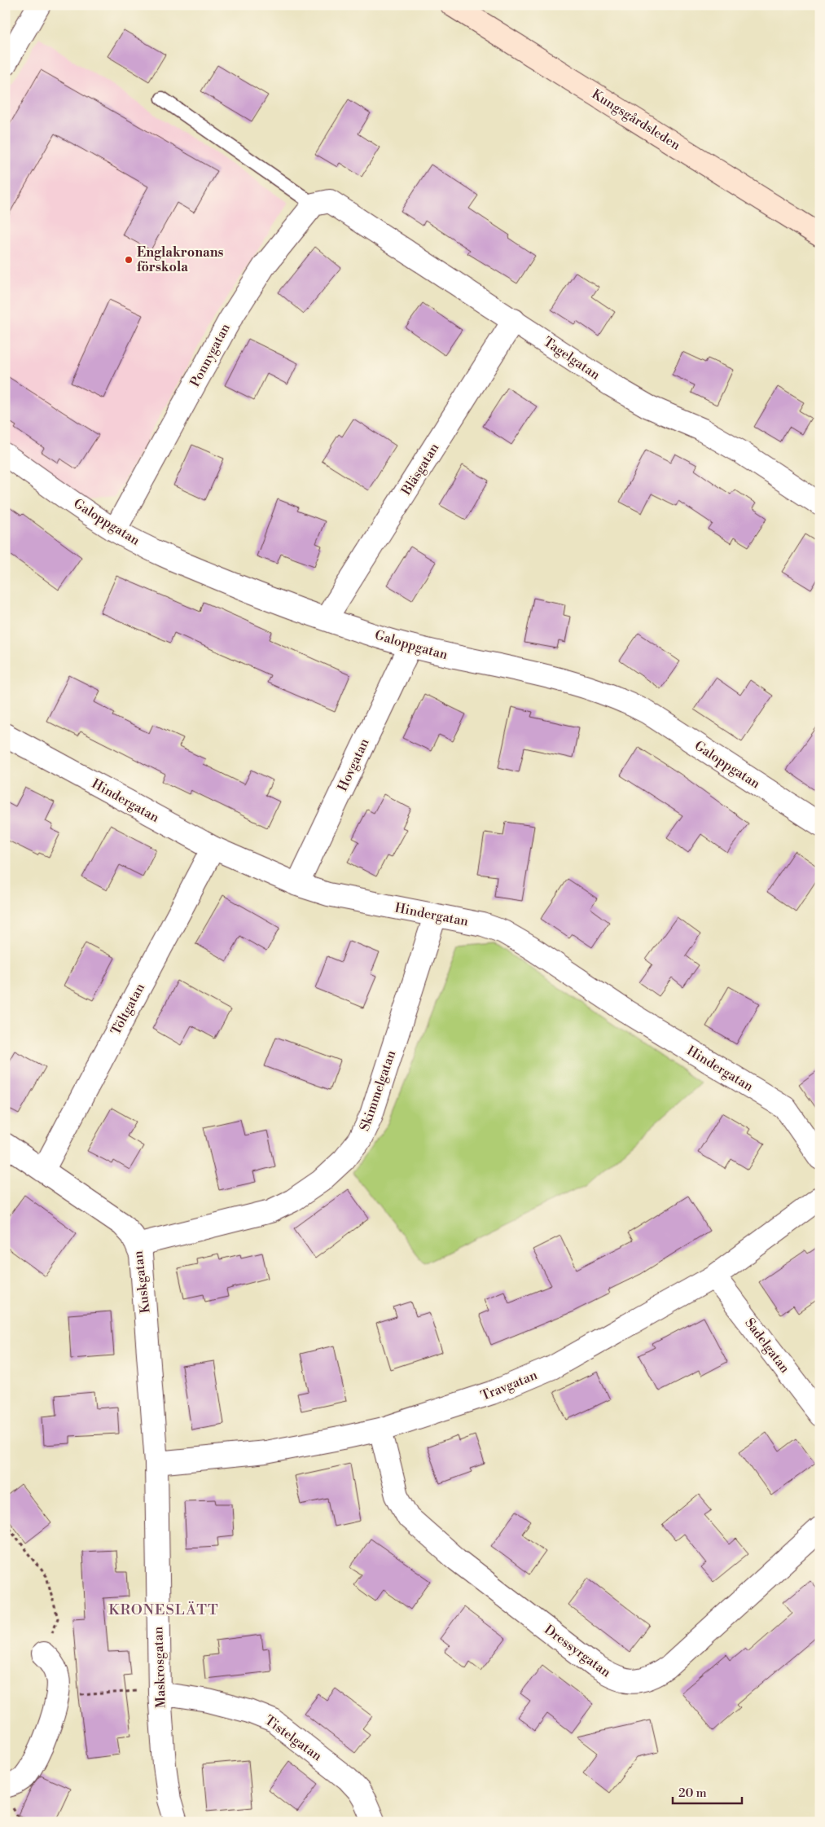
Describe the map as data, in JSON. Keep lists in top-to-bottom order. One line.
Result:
{"streets":{"main road":["Kungsgårdsleden"],"street":["Ponnygatan","Tagelgatan","Bläsgatan","Galoppgatan","Hovgatan","Hindergatan","Töltgatan","Skimmelgatan","Kuskgatan","Sadelgatan","Travgatan","Dressyrgatan","Maskrosgatan","Tistelgatan"]},"crossings":[["Ponnygatan","Tagelgatan"],["Ponnygatan","Galoppgatan"],["Tagelgatan","Bläsgatan"],["Bläsgatan","Galoppgatan"],["Galoppgatan","Hovgatan"],["Hovgatan","Hindergatan"],["Hindergatan","Töltgatan"],["Hindergatan","Skimmelgatan"],["Töltgatan","Kuskgatan"],["Skimmelgatan","Kuskgatan"],["Kuskgatan","Travgatan"],["Kuskgatan","Maskrosgatan"],["Sadelgatan","Travgatan"],["Travgatan","Dressyrgatan"],["Travgatan","Maskrosgatan"],["Maskrosgatan","Tistelgatan"]],"districts":["KRONESLÄTT"],"places":["Englakronans förskola"],"scale_bar":"20 m"}
